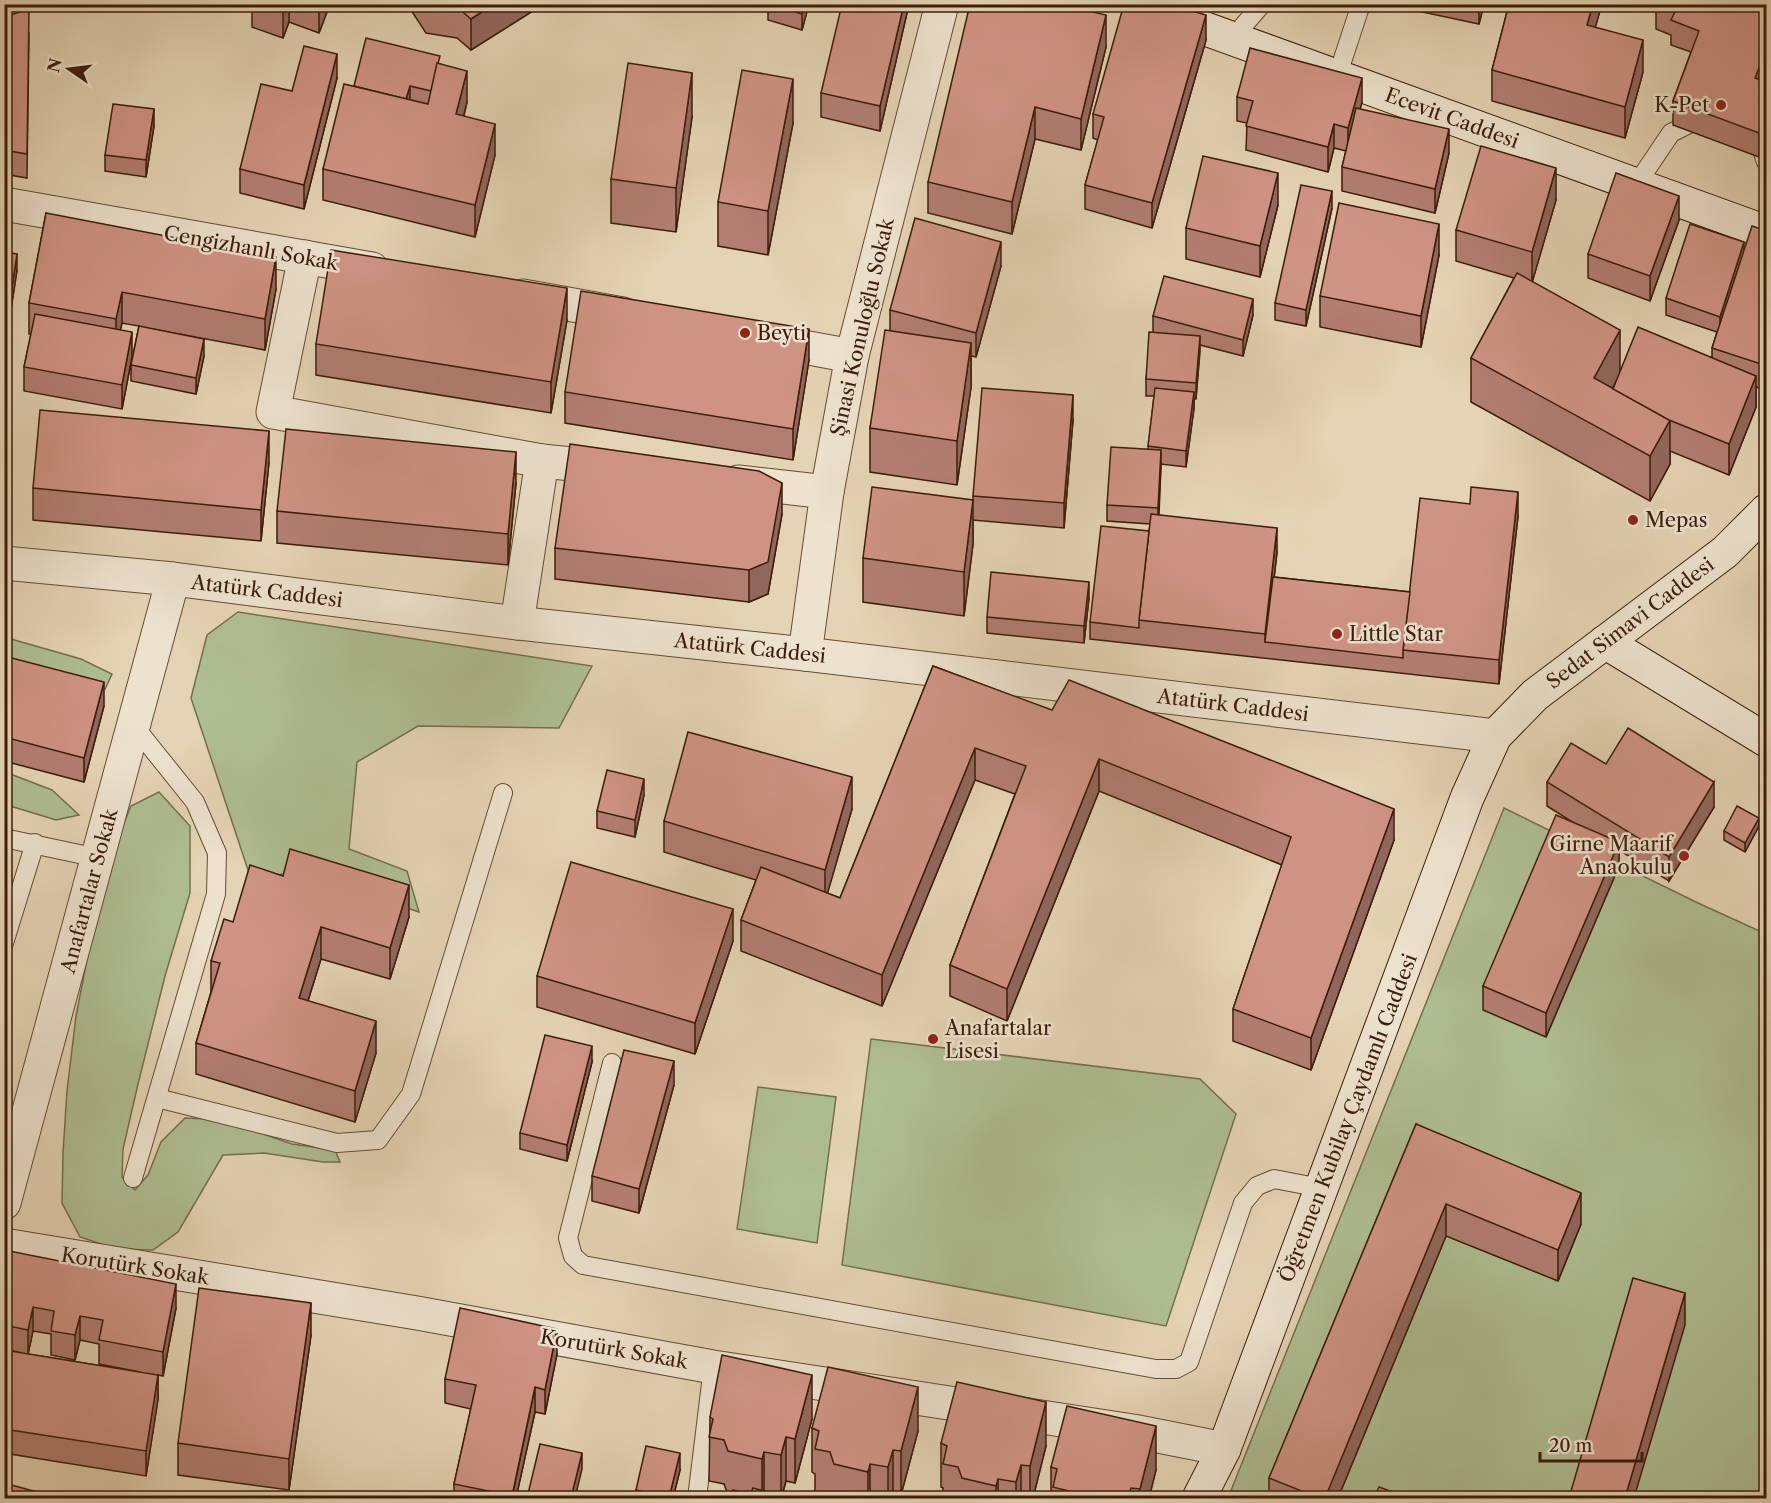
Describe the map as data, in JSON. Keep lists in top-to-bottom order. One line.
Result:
{"streets":{"street":["Ecevit Caddesi","Cengizhanlı Sokak","Şinasi Konuloğlu Sokak","Atatürk Caddesi","Sedat Simavi Caddesi","Anafartalar Sokak","Öğretmen Kubilay Çaydamlı Caddesi","Korutürk Sokak"]},"crossings":[["Şinasi Konuloğlu Sokak","Atatürk Caddesi"],["Atatürk Caddesi","Sedat Simavi Caddesi"],["Atatürk Caddesi","Anafartalar Sokak"],["Atatürk Caddesi","Öğretmen Kubilay Çaydamlı Caddesi"],["Sedat Simavi Caddesi","Öğretmen Kubilay Çaydamlı Caddesi"],["Öğretmen Kubilay Çaydamlı Caddesi","Korutürk Sokak"]],"places":["K-Pet","Beyti","Mepas","Little Star","Girne Maarif Anaokulu","Anafartalar Lisesi"],"scale_bar":"20 m","north":"left"}
